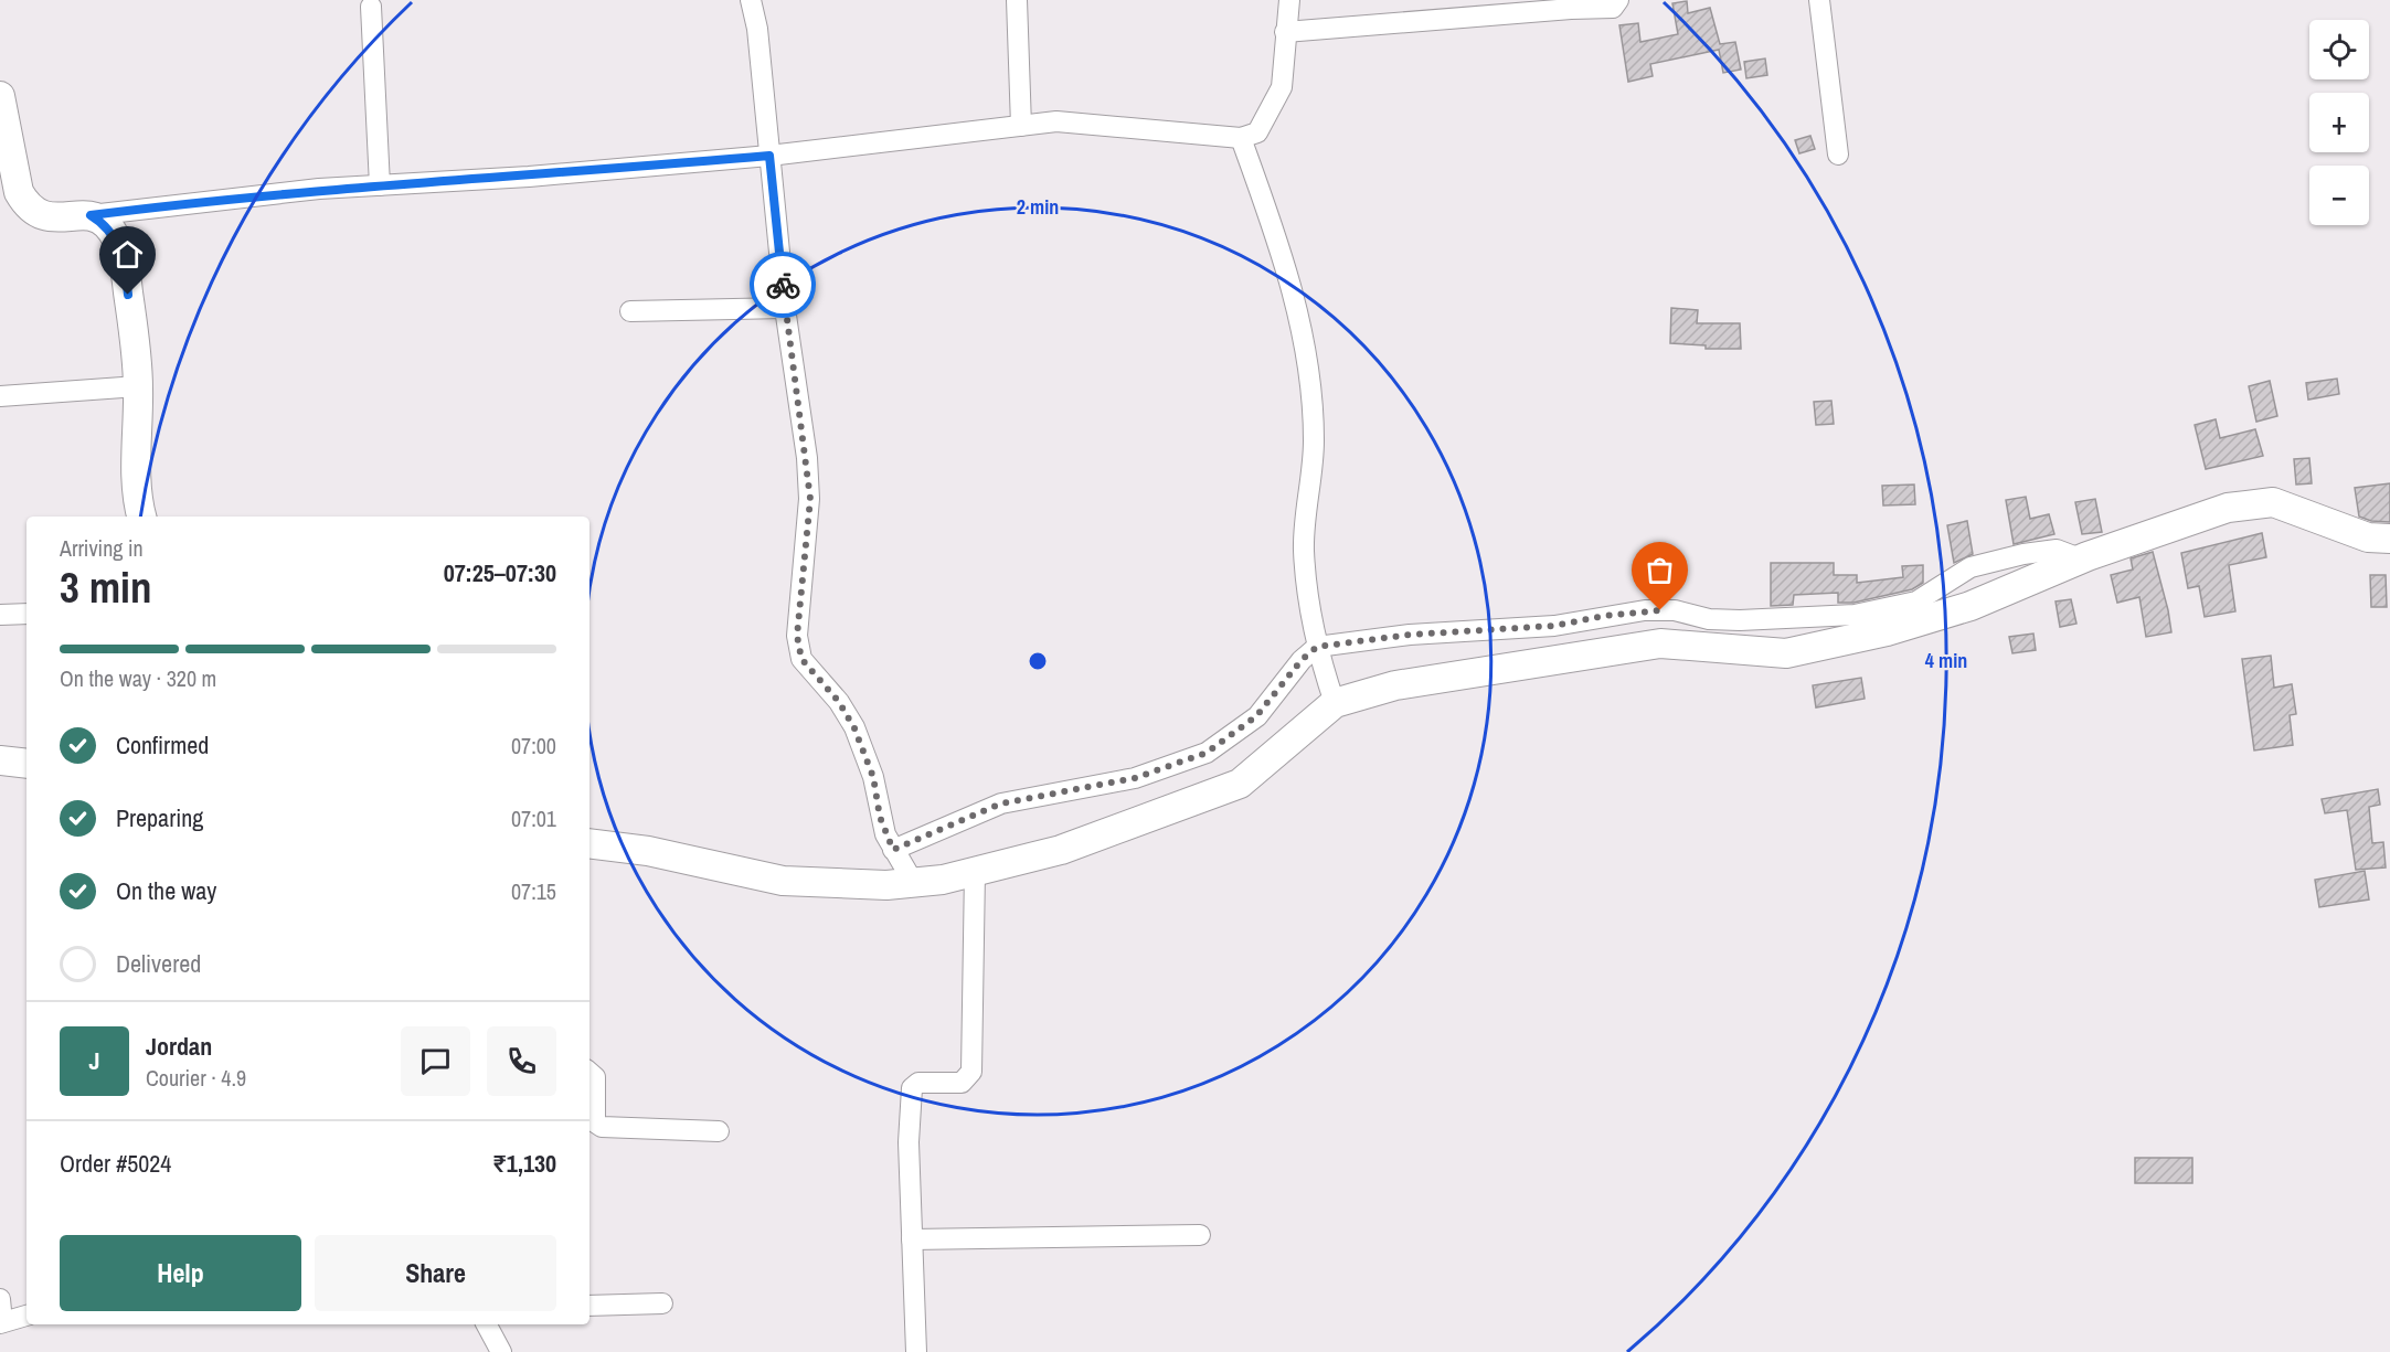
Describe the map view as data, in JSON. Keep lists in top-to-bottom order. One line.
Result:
{"page":{"map_buttons":["+","−"],"heading":["3 min","Arriving in","07:25–07:30"],"panel":["Jordan","Courier · 4.9","Order #5024","₹1,130"],"bar":"On the way · 320 m","list":[["Confirmed","07:00"],["Preparing","07:01"],["On the way","07:15"],"Delivered"],"round":"J","buttons":["Help","Share"]},"rings":["2 min","4 min"]}
